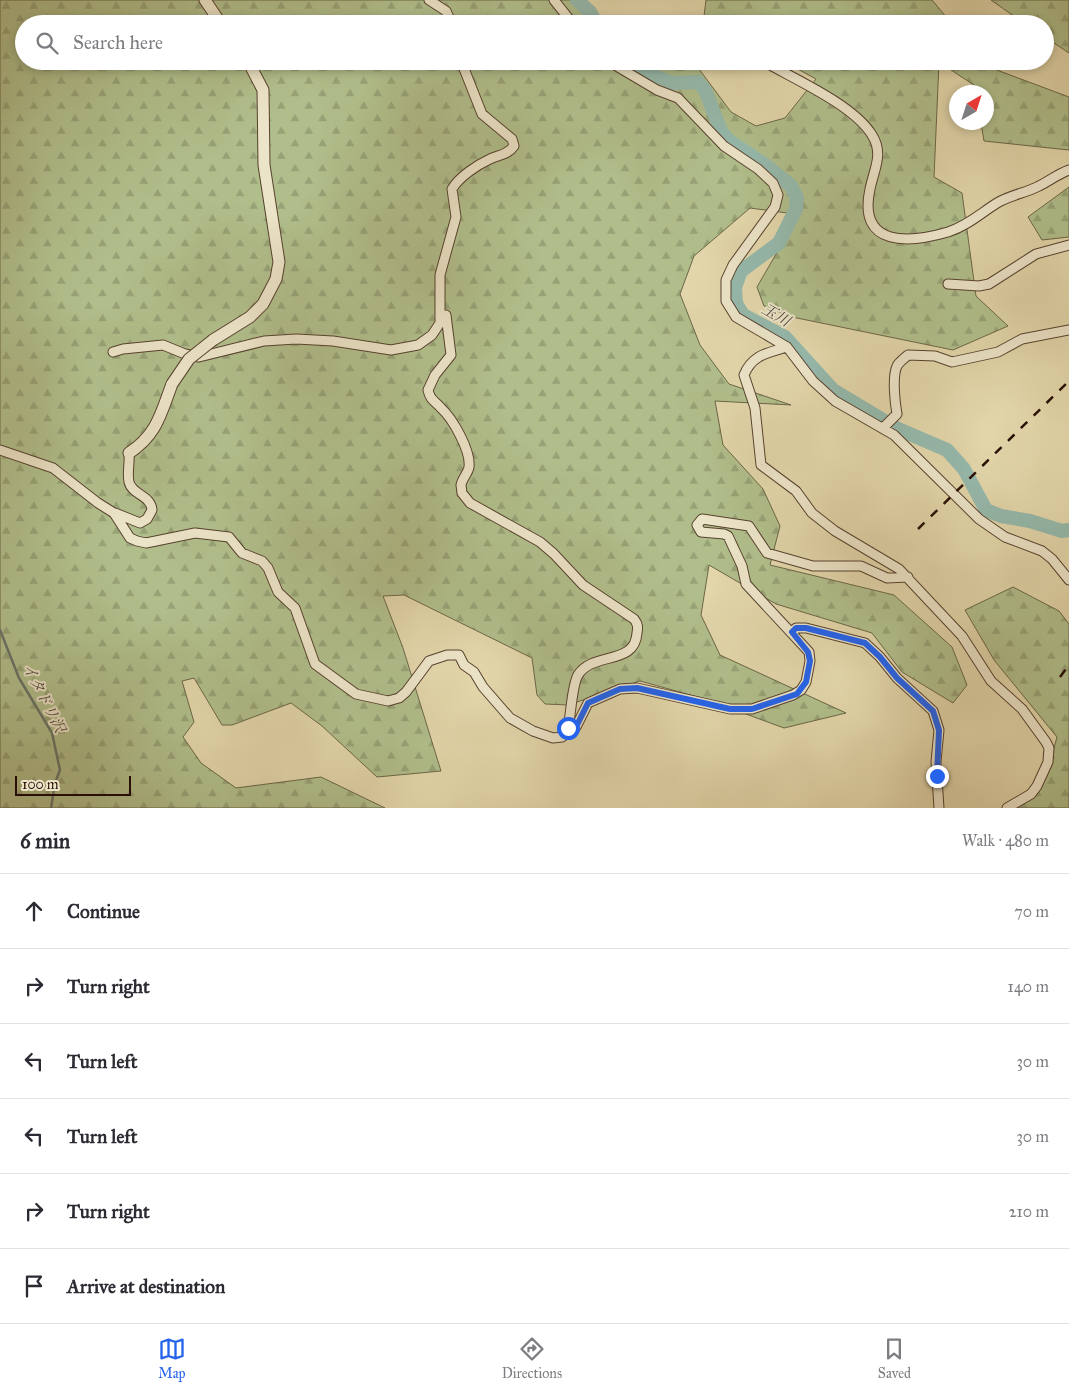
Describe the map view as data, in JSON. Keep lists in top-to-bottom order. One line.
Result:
{"water":["玉川","イタドリ沢"],"scale_bar":"100 m","north":"top right","page":{"search":"Search here","scale":"100 m","heading":["6 min","Walk · 480 m"],"list":[["Continue","70 m"],["Turn right","140 m"],["Turn left","30 m"],["Turn left","30 m"],["Turn right","210 m"],"Arrive at destination"],"nav":["Map","Directions","Saved"]}}
